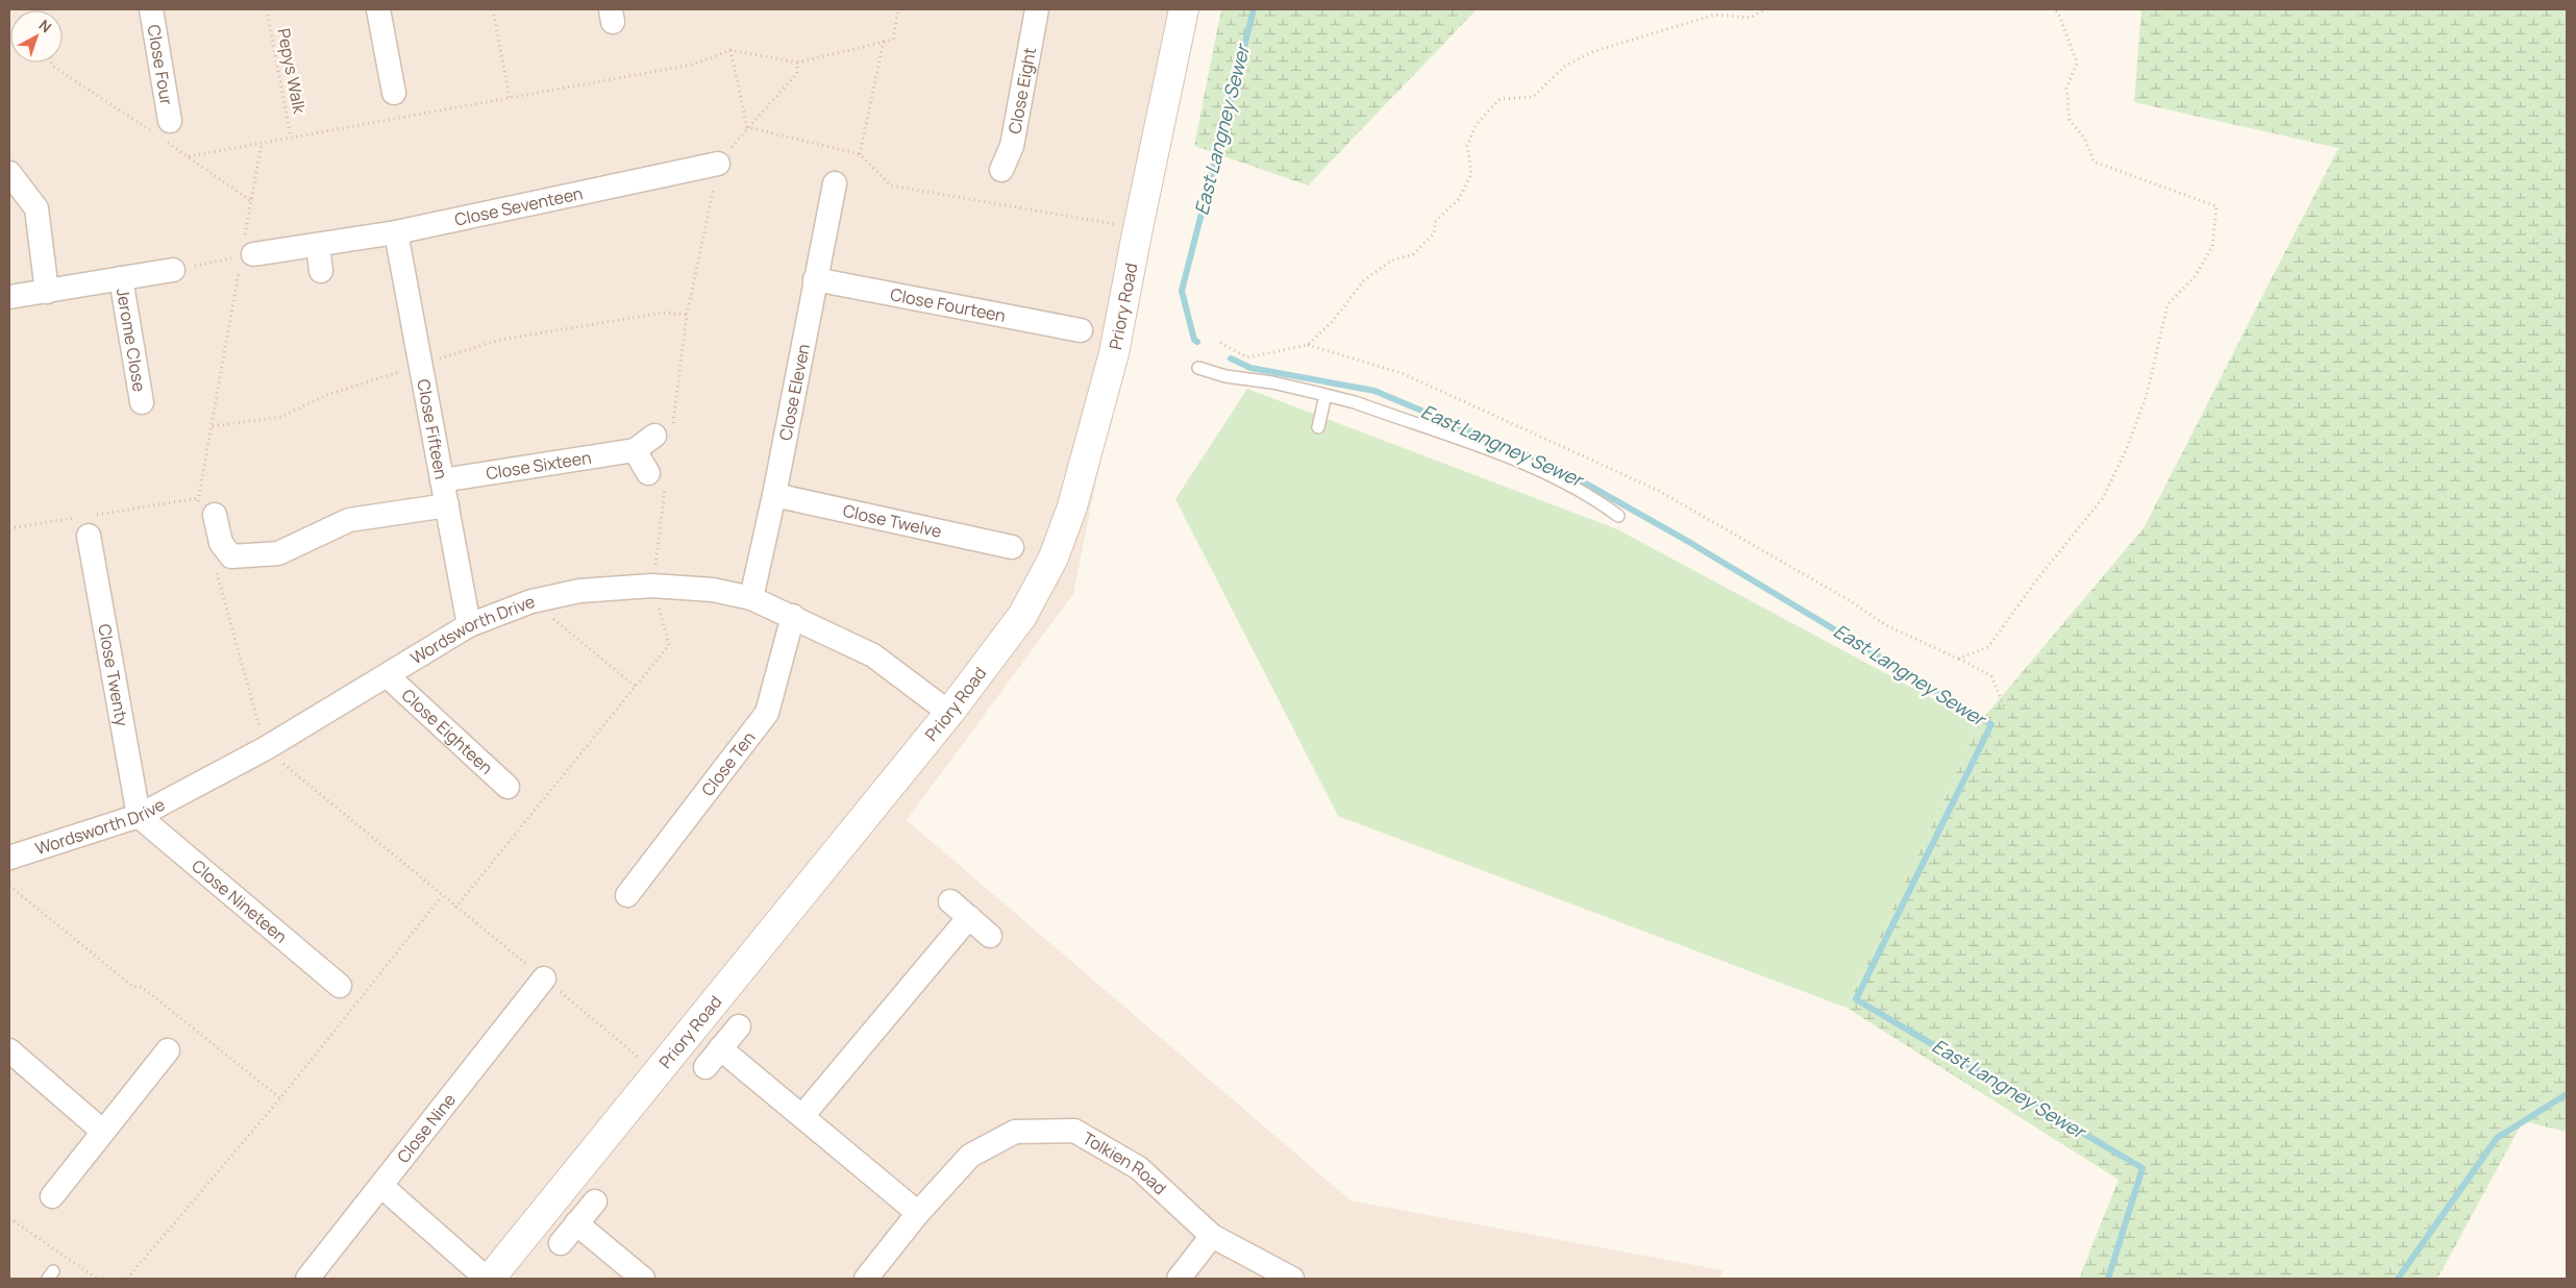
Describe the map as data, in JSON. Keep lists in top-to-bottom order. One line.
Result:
{"streets":{"street":["Close Four","Close Eight","Close Seventeen","Close Fourteen","Priory Road","Jerome Close","Close Eleven","Close Fifteen","Close Sixteen","Close Twelve","Wordsworth Drive","Close Twenty","Close Eighteen","Close Ten","Close Nineteen","Close Nine","Tolkien Road"],"path":["Pepys Walk"]},"crossings":[["Close Seventeen","Close Fifteen"],["Close Fourteen","Close Eleven"],["Priory Road","Wordsworth Drive"],["Close Eleven","Close Twelve"],["Close Eleven","Wordsworth Drive"],["Close Fifteen","Close Sixteen"],["Close Fifteen","Wordsworth Drive"],["Wordsworth Drive","Close Twenty"],["Wordsworth Drive","Close Eighteen"],["Wordsworth Drive","Close Ten"],["Wordsworth Drive","Close Nineteen"],["Close Twenty","Close Nineteen"]],"water":["East Langney Sewer"],"north":"top right"}
